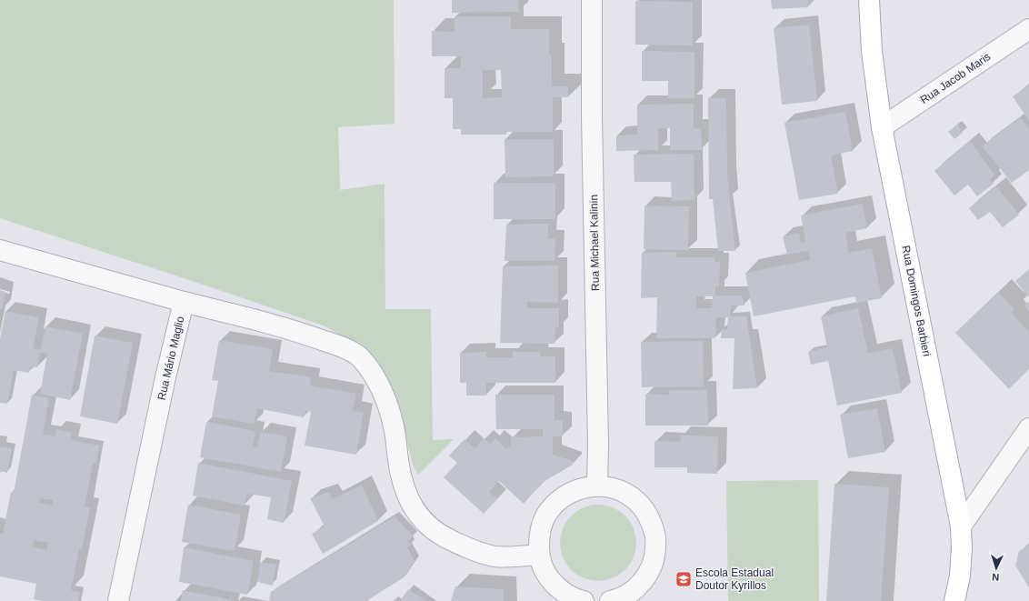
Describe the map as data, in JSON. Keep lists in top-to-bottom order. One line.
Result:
{"streets":{"main road":["Rua Domingos Barbieri"],"street":["Rua Jacob Maris","Rua Michael Kalinin","Rua Mário Maglio"]},"crossings":[["Rua Jacob Maris","Rua Domingos Barbieri"]],"places":{"school or university":["Escola Estadual Doutor Kyrillos"]},"north":"bottom"}
